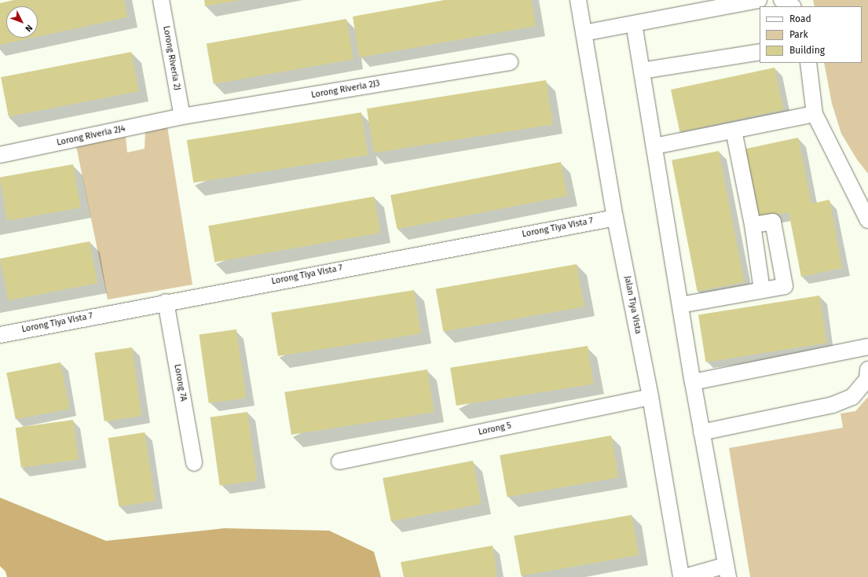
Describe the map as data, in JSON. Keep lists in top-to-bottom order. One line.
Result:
{"streets":{"street":["Lorong Riveria 2J","Lorong Riveria 2J3","Lorong Riveria 2J4","Lorong Tiya Vista 7","Jalan Tiya Vista","Lorong 7A","Lorong 5"]},"crossings":[["Lorong Riveria 2J","Lorong Riveria 2J3"],["Lorong Riveria 2J","Lorong Riveria 2J4"],["Lorong Riveria 2J3","Lorong Riveria 2J4"],["Lorong Tiya Vista 7","Jalan Tiya Vista"],["Lorong Tiya Vista 7","Lorong 7A"],["Jalan Tiya Vista","Lorong 5"]],"legend":["Road","Park","Building"],"north":"bottom right"}
